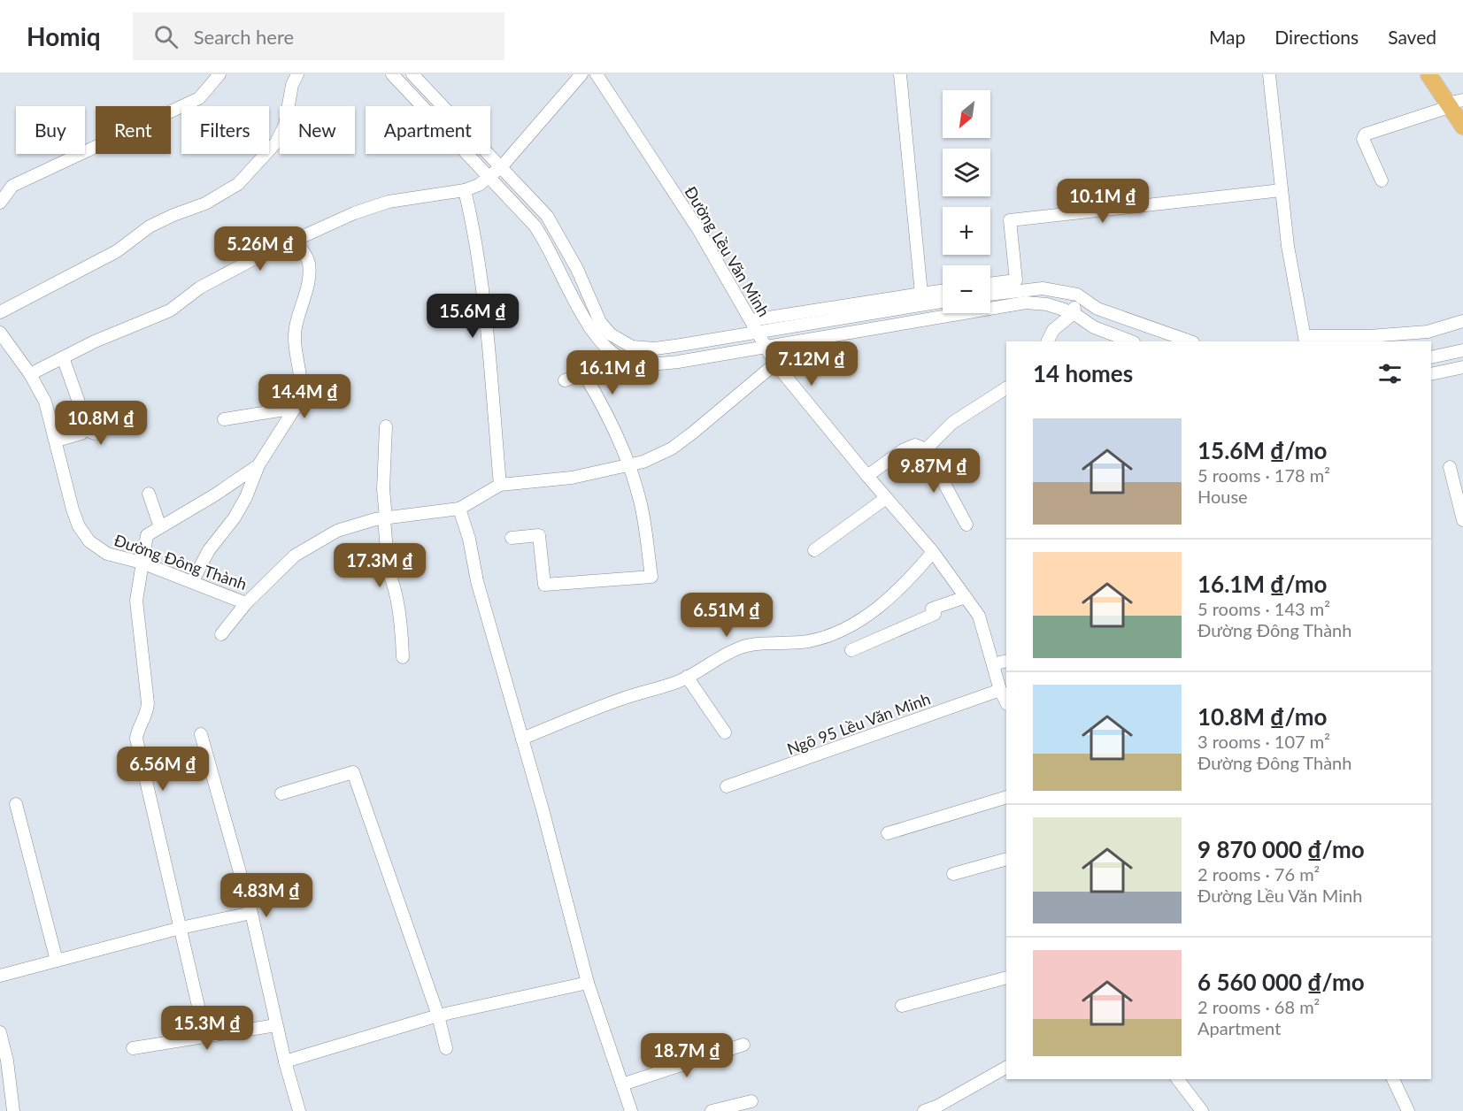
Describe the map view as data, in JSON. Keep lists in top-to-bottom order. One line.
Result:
{"streets":{"street":["Đường Lều Văn Minh","Đường Đông Thành","Ngõ 95 Lều Văn Minh"]},"crossings":[["Đường Lều Văn Minh","Đường Đông Thành"],["Đường Lều Văn Minh","Ngõ 95 Lều Văn Minh"]],"north":"bottom left","page":{"header":"Homiq","search":"Search here","nav":["Map","Directions","Saved"],"map_buttons":["+","−"],"chip":["Buy","Rent","Filters","New","Apartment"],"price":["10.1M ₫","5.26M ₫","15.6M ₫","7.12M ₫","16.1M ₫","14.4M ₫","10.8M ₫","9.87M ₫","17.3M ₫","6.51M ₫","6.56M ₫","4.83M ₫","15.3M ₫","18.7M ₫"],"heading":"14 homes","list":[{"name":"15.6M ₫/mo","note":"5 rooms · 178 m² · House"},{"name":"16.1M ₫/mo","note":"5 rooms · 143 m² · Đường Đông Thành"},{"name":"10.8M ₫/mo","note":"3 rooms · 107 m² · Đường Đông Thành"},{"name":"9 870 000 ₫/mo","note":"2 rooms · 76 m² · Đường Lều Văn Minh"},{"name":"6 560 000 ₫/mo","note":"2 rooms · 68 m² · Apartment"}]}}
